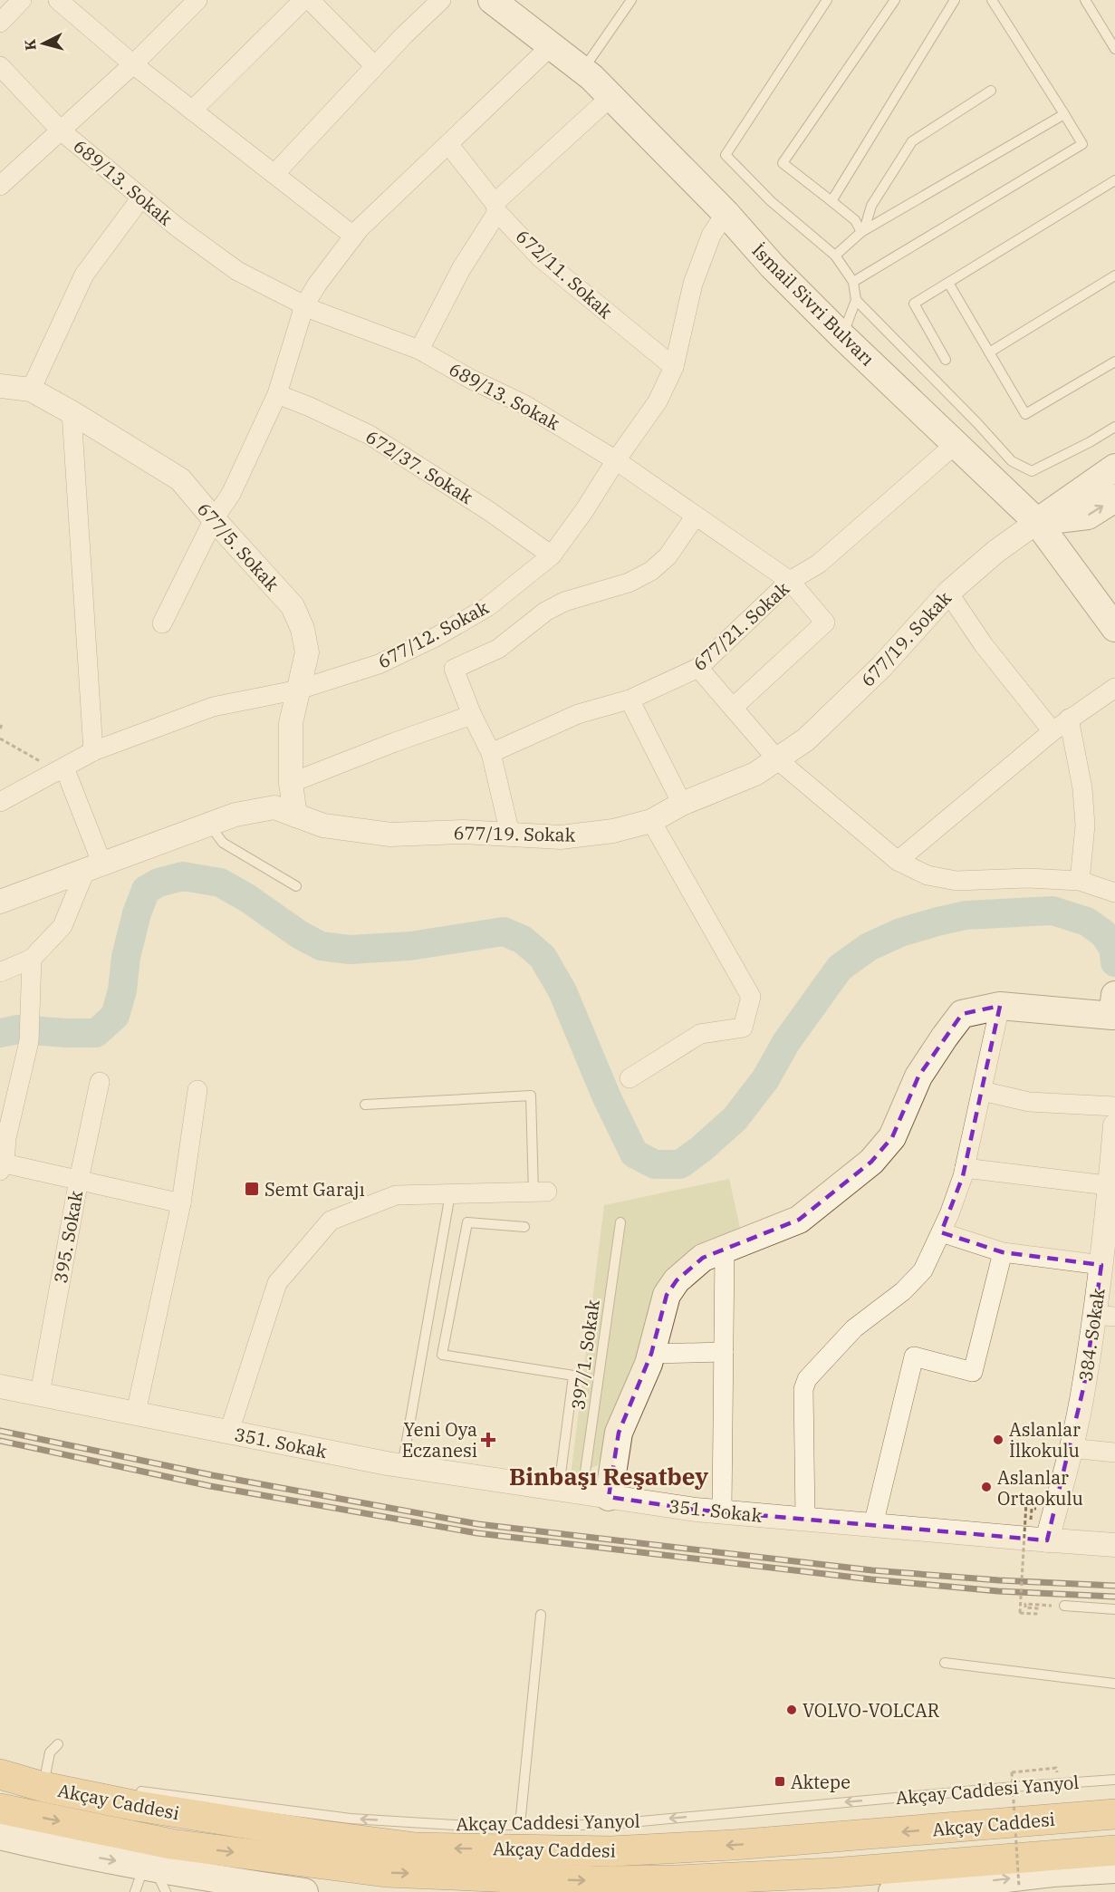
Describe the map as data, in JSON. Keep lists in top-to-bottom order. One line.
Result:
{"streets":{"highway":["Akçay Caddesi"],"main road":["İsmail Sivri Bulvarı","677/19. Sokak"],"street":["689/13. Sokak","672/11. Sokak","672/37. Sokak","677/5. Sokak","677/21. Sokak","677/12. Sokak","395. Sokak","384. Sokak","351. Sokak"],"lane":["397/1. Sokak","Akçay Caddesi Yanyol"]},"crossings":[["689/13. Sokak","677/21. Sokak"],["689/13. Sokak","677/12. Sokak"],["672/11. Sokak","677/12. Sokak"],["İsmail Sivri Bulvarı","677/21. Sokak"],["İsmail Sivri Bulvarı","677/12. Sokak"],["İsmail Sivri Bulvarı","677/19. Sokak"],["672/37. Sokak","677/12. Sokak"],["677/5. Sokak","677/12. Sokak"],["677/5. Sokak","677/19. Sokak"],["395. Sokak","351. Sokak"],["384. Sokak","351. Sokak"],["397/1. Sokak","351. Sokak"],["Akçay Caddesi Yanyol","Akçay Caddesi"]],"one_way":["Akçay Caddesi Yanyol"],"districts":["Binbaşı Reşatbey"],"places":{"transit":["Semt Garajı","Aktepe"],"health":["Yeni Oya Eczanesi"],"other":["Aslanlar İlkokulu","Aslanlar Ortaokulu","VOLVO-VOLCAR"]},"north":"left"}
